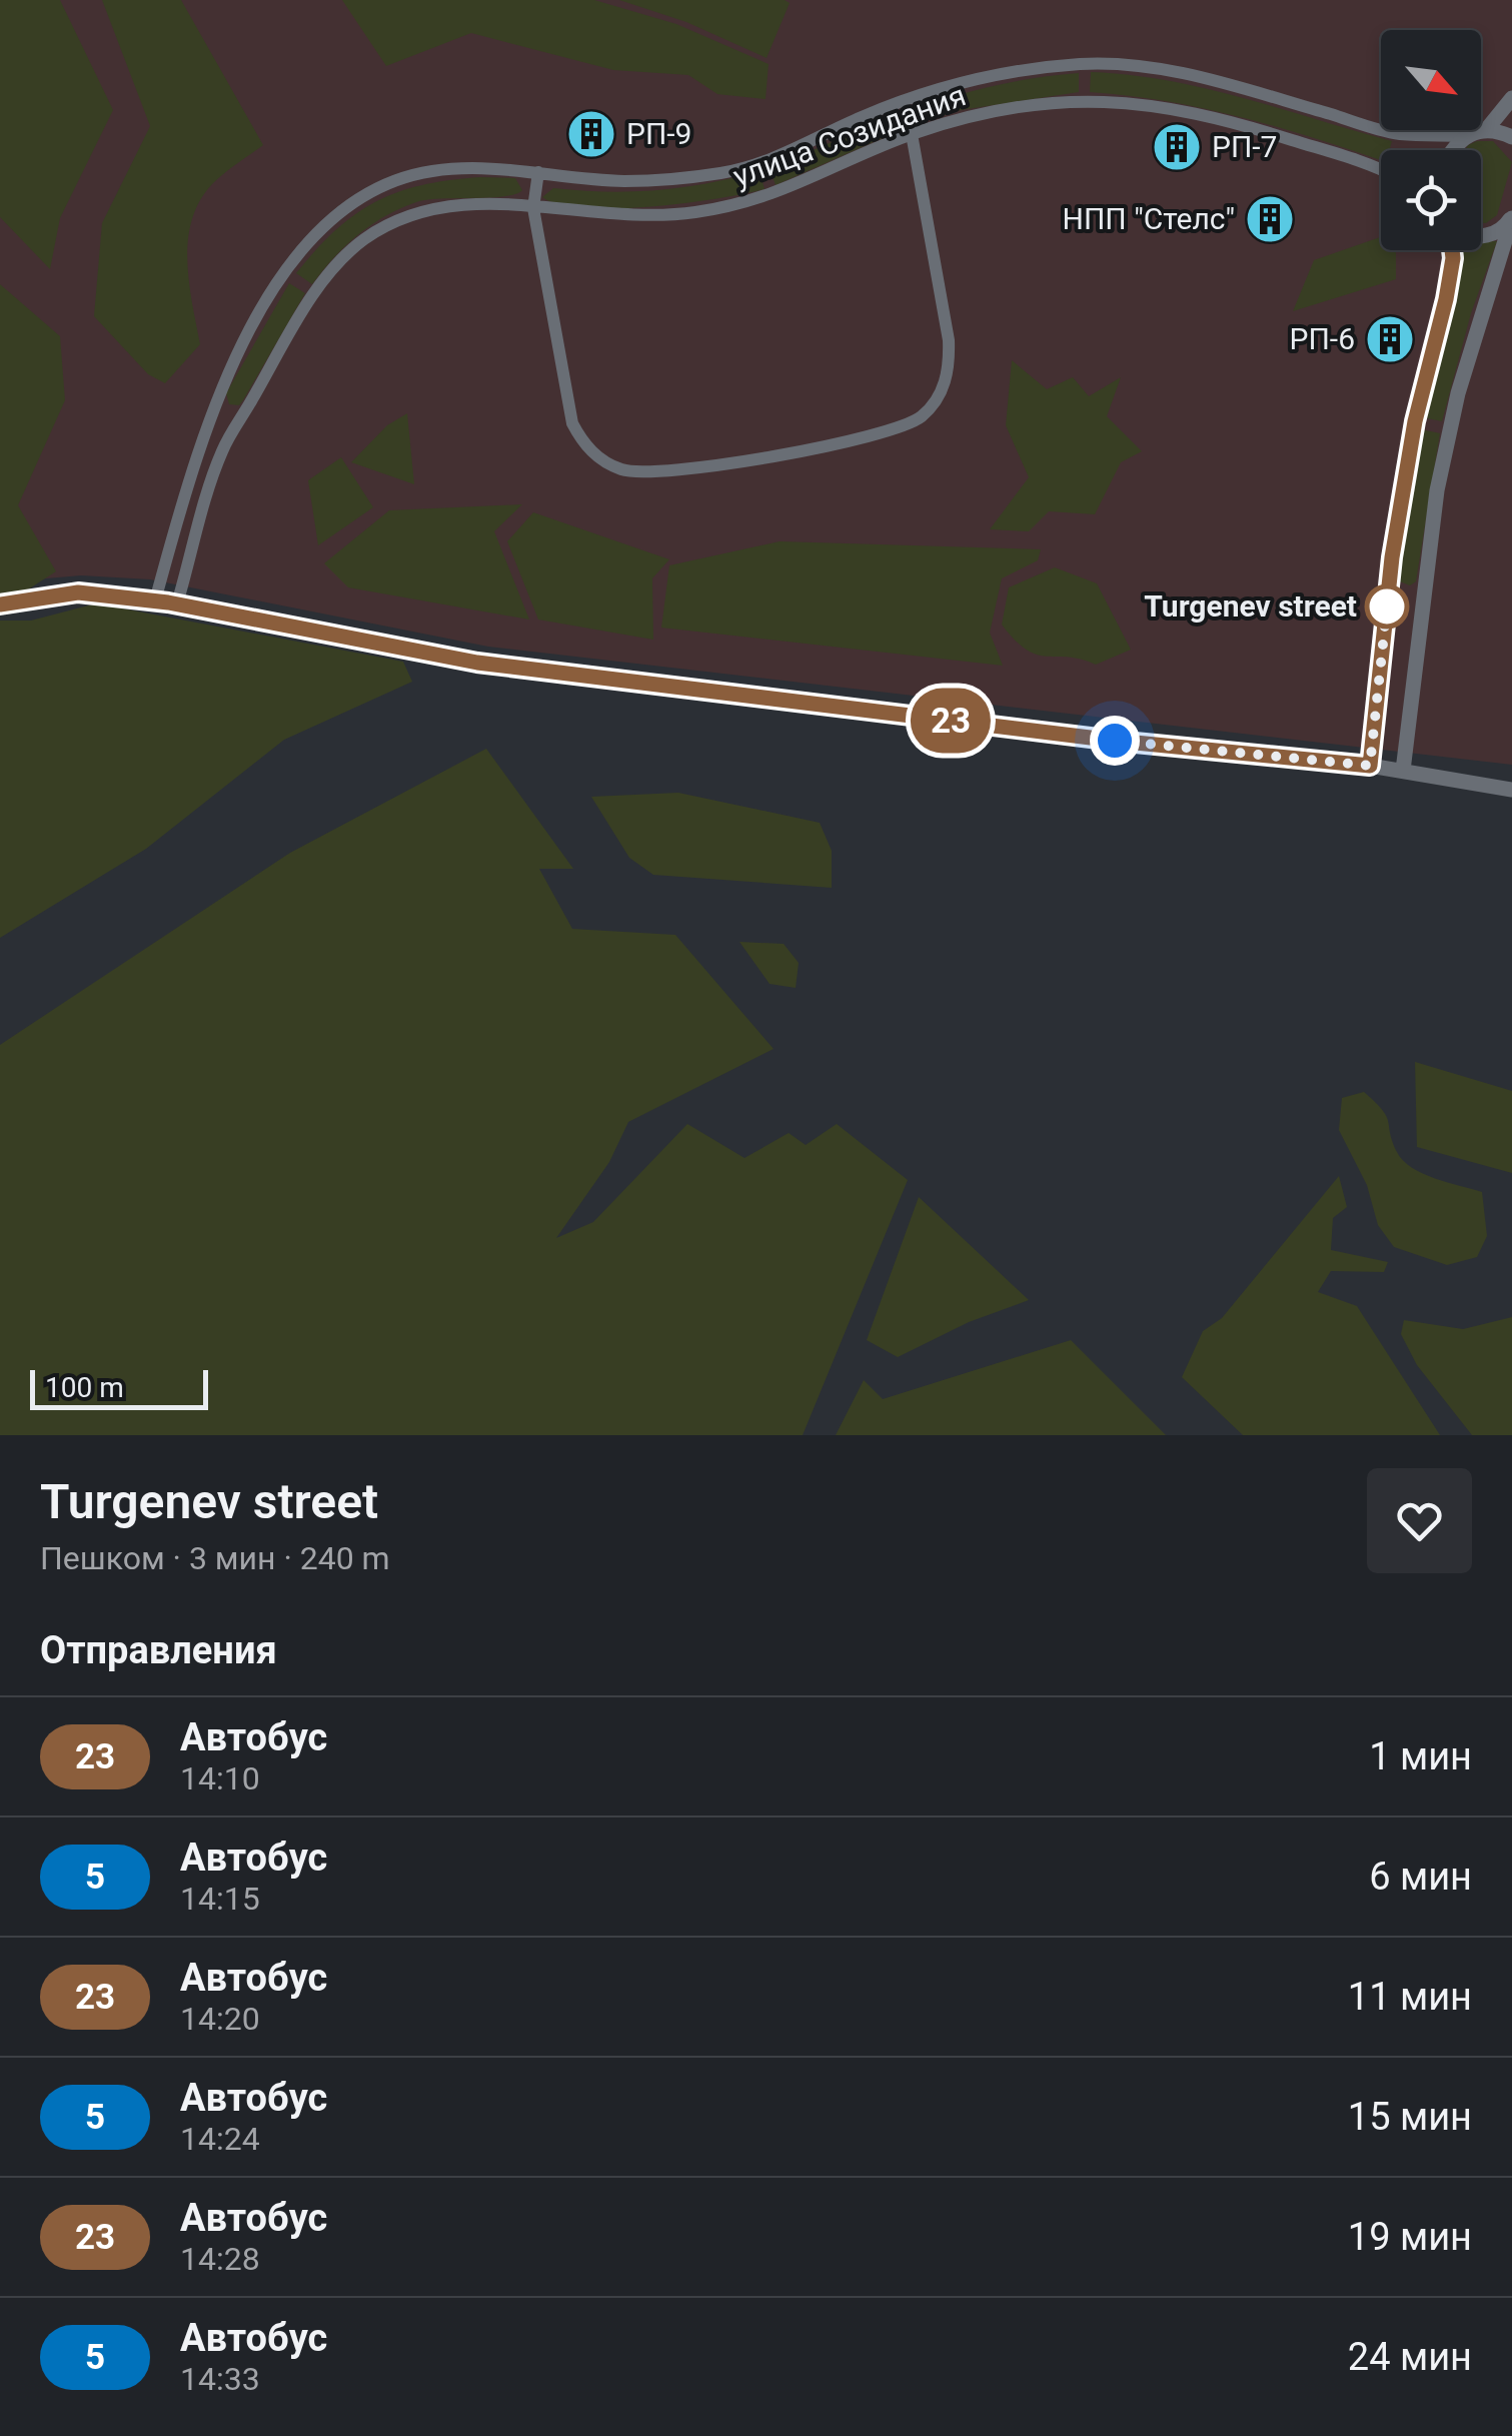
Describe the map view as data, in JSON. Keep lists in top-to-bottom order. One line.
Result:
{"streets":{"street":["улица Созидания"]},"places":{"building":["РП-9","РП-7","НПП \"Стелс\"","РП-6"],"other":["Turgenev street"]},"lines":["bus line 23"],"scale_bar":"100 m","north":"bottom right","page":{"on_map":"23","scale":"100 m","heading":[["Turgenev street","Пешком · 3 мин · 240 m"],"Отправления"],"list":[{"mark":"23","name":"Автобус","note":"14:10","value":"1 мин"},{"mark":"5","name":"Автобус","note":"14:15","value":"6 мин"},{"mark":"23","name":"Автобус","note":"14:20","value":"11 мин"},{"mark":"5","name":"Автобус","note":"14:24","value":"15 мин"},{"mark":"23","name":"Автобус","note":"14:28","value":"19 мин"},{"mark":"5","name":"Автобус","note":"14:33","value":"24 мин"}]}}
